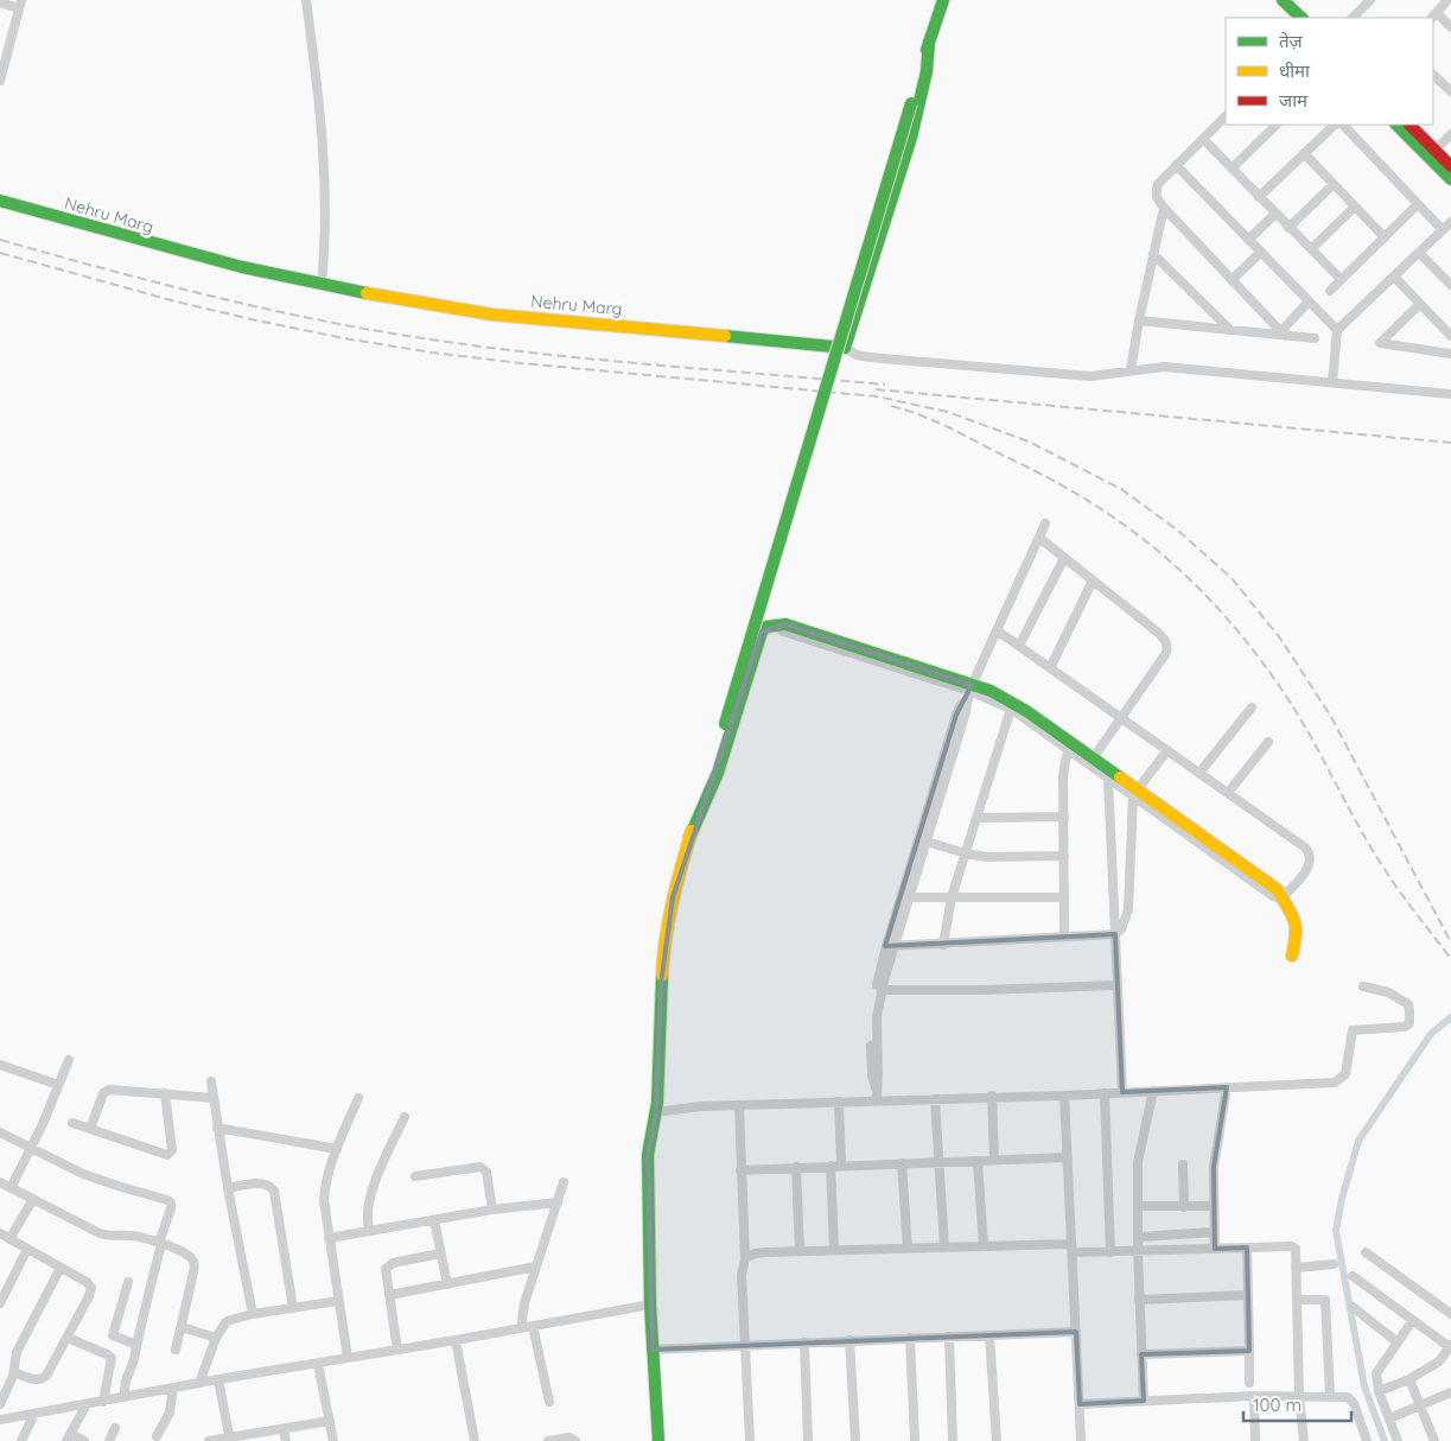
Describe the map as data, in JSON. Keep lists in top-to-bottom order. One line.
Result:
{"streets":{"street":["Nehru Marg"]},"legend":["तेज़","धीमा","जाम"],"scale_bar":"100 m"}
